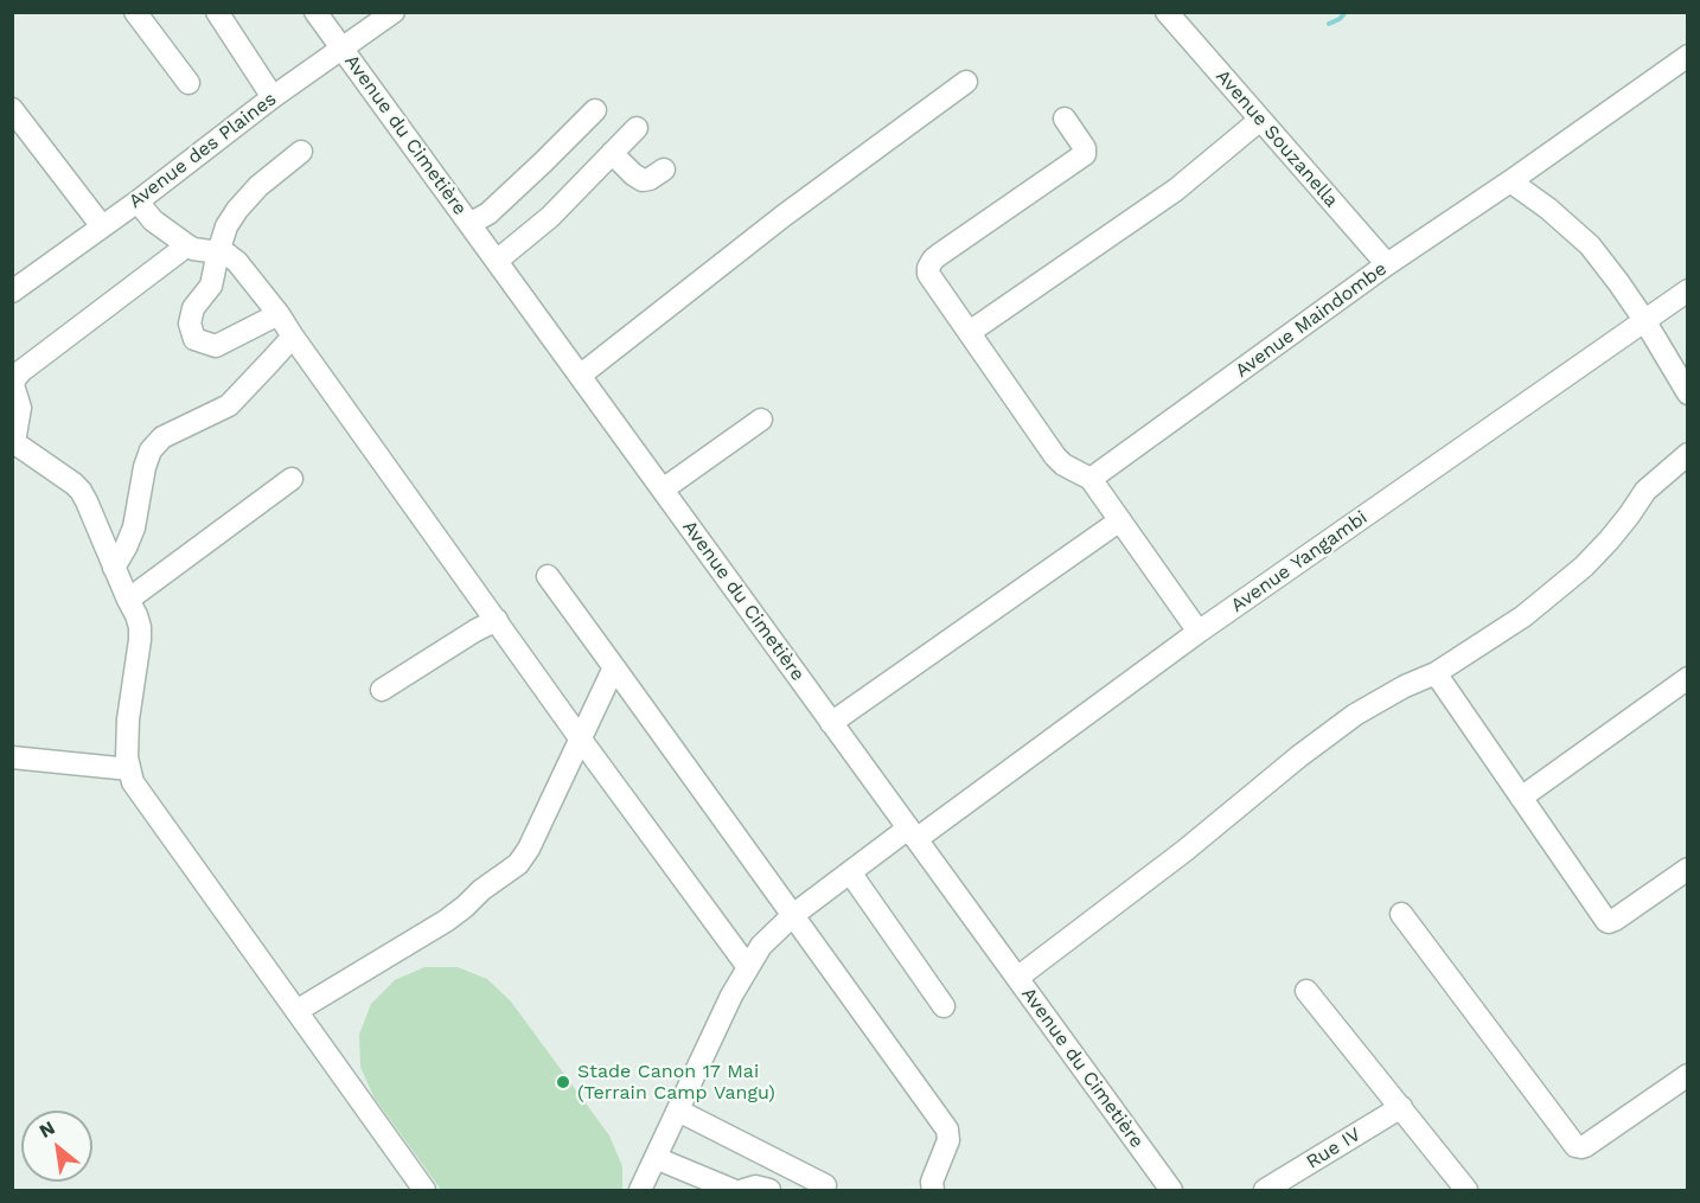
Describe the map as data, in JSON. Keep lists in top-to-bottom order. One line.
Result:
{"streets":{"street":["Avenue du Cimetière","Avenue Souzanella","Avenue des Plaines","Avenue Maindombe","Avenue Yangambi","Rue IV"]},"crossings":[["Avenue du Cimetière","Avenue des Plaines"],["Avenue du Cimetière","Avenue Yangambi"],["Avenue Souzanella","Avenue Maindombe"]],"places":["Stade Canon 17 Mai (Terrain Camp Vangu)"],"north":"top left"}
